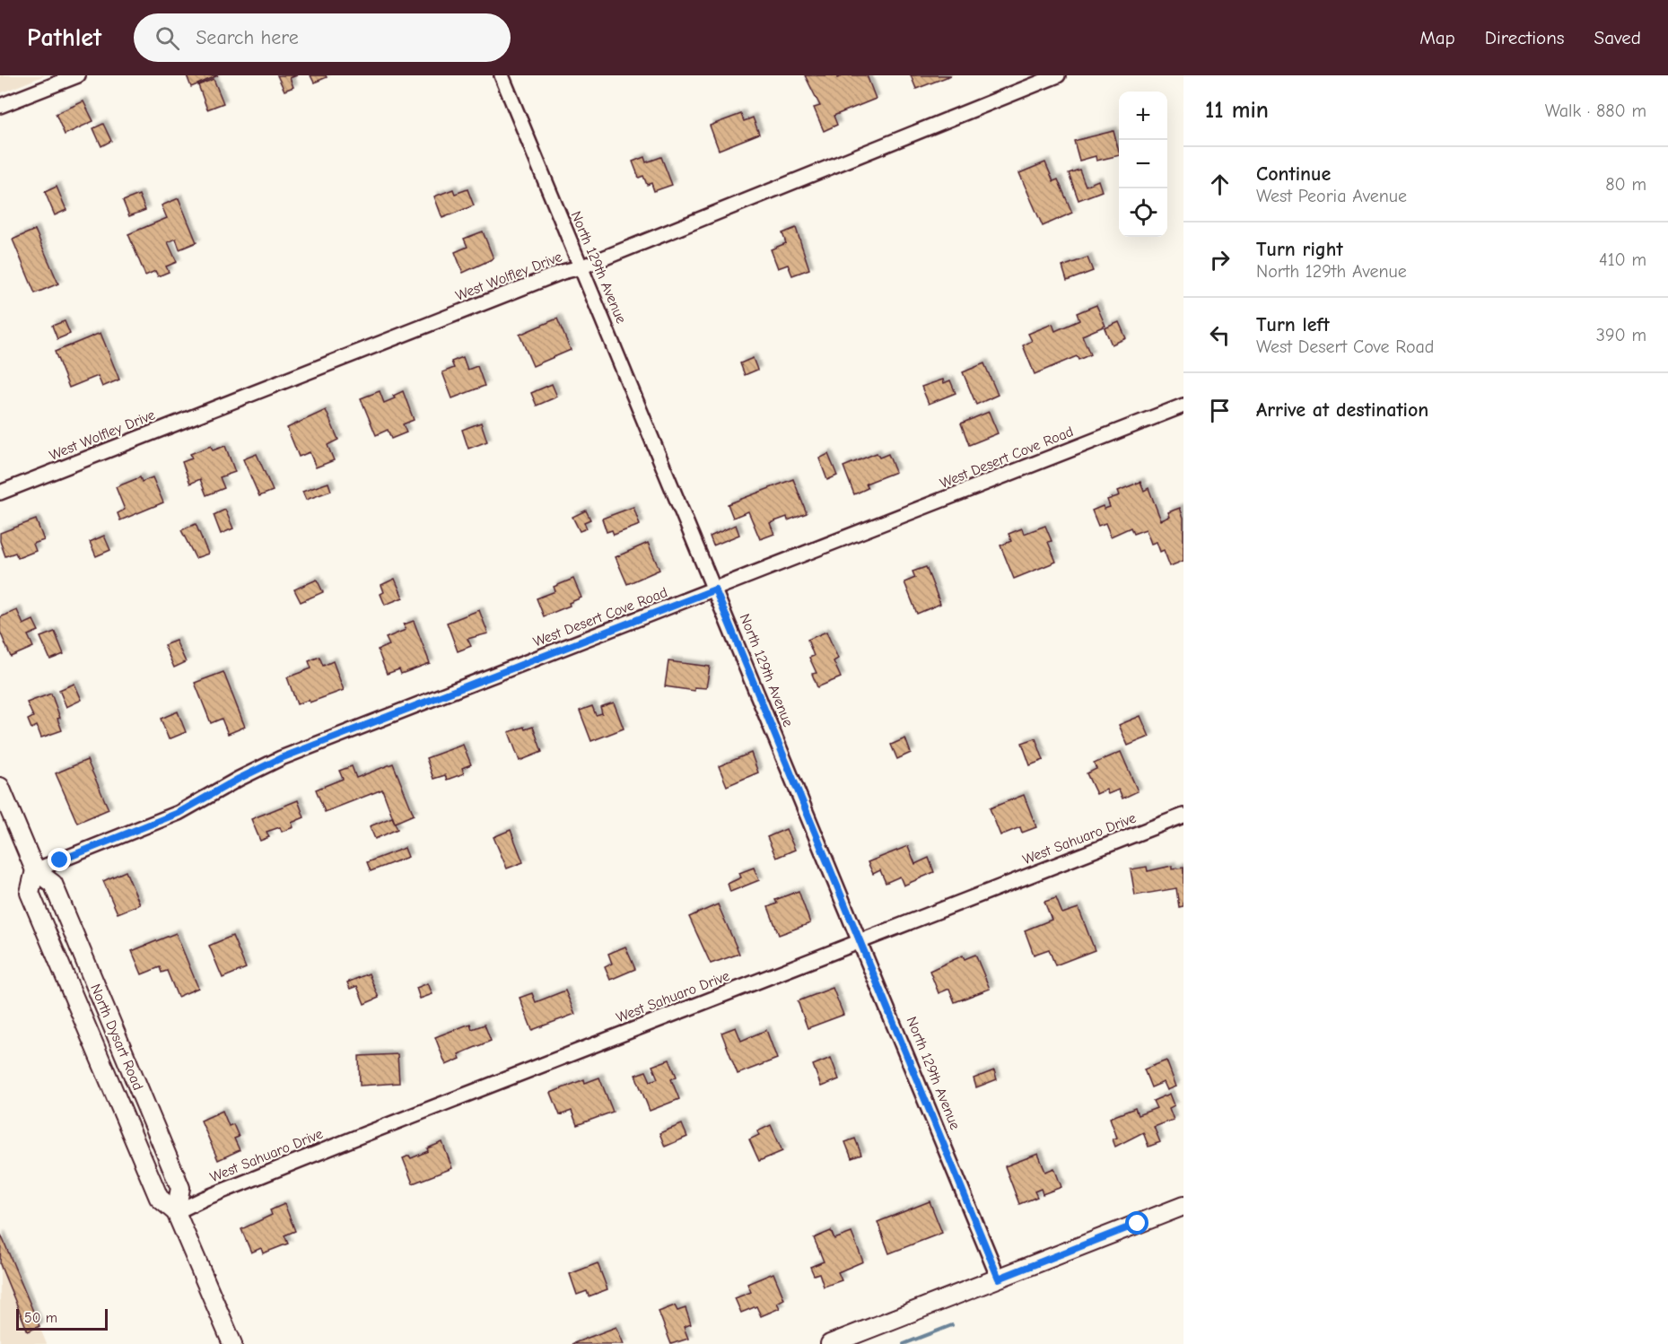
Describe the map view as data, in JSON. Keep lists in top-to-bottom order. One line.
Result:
{"streets":{"main road":["North Dysart Road"],"street":["North 129th Avenue","West Wolfley Drive","West Desert Cove Road","West Sahuaro Drive"]},"crossings":[["North 129th Avenue","West Wolfley Drive"],["North 129th Avenue","West Desert Cove Road"],["North 129th Avenue","West Sahuaro Drive"],["West Desert Cove Road","North Dysart Road"],["West Sahuaro Drive","North Dysart Road"]],"scale_bar":"50 m","page":{"header":"Pathlet","search":"Search here","nav":["Map","Directions","Saved"],"heading":["11 min","Walk · 880 m"],"map_buttons":["+","−"],"list":[["Continue","West Peoria Avenue","80 m"],["Turn right","North 129th Avenue","410 m"],["Turn left","West Desert Cove Road","390 m"],"Arrive at destination"],"scale":"50 m"}}
